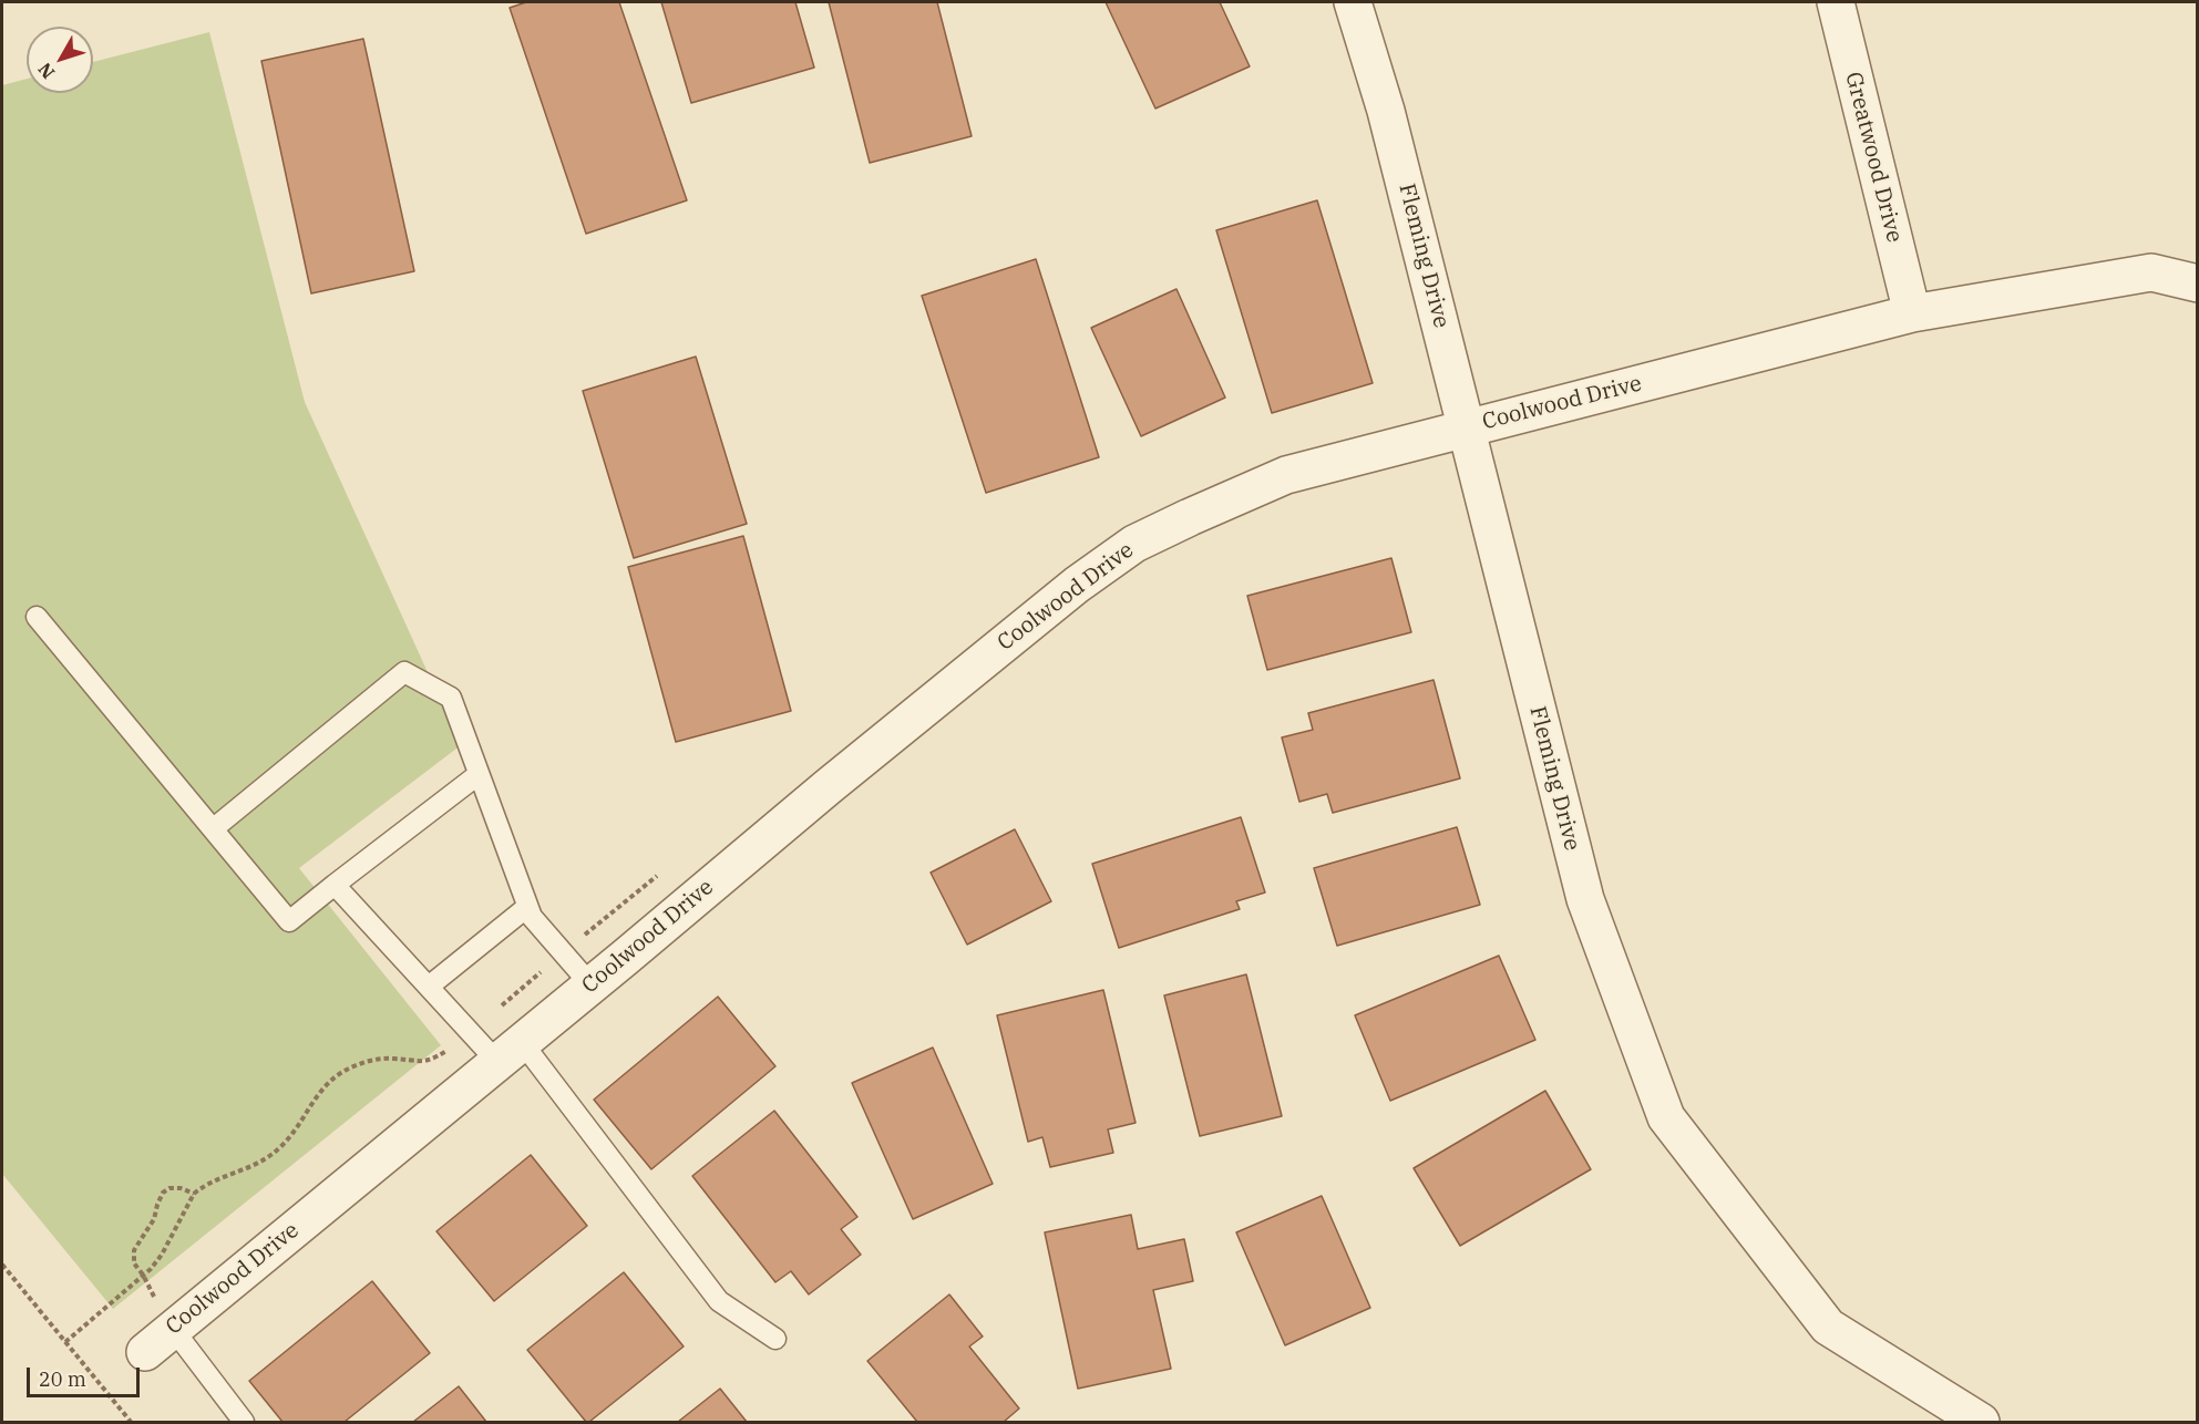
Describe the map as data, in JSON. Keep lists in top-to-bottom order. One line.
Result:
{"streets":{"street":["Greatwood Drive","Fleming Drive","Coolwood Drive"]},"crossings":[["Greatwood Drive","Coolwood Drive"],["Fleming Drive","Coolwood Drive"]],"scale_bar":"20 m","north":"bottom left"}
